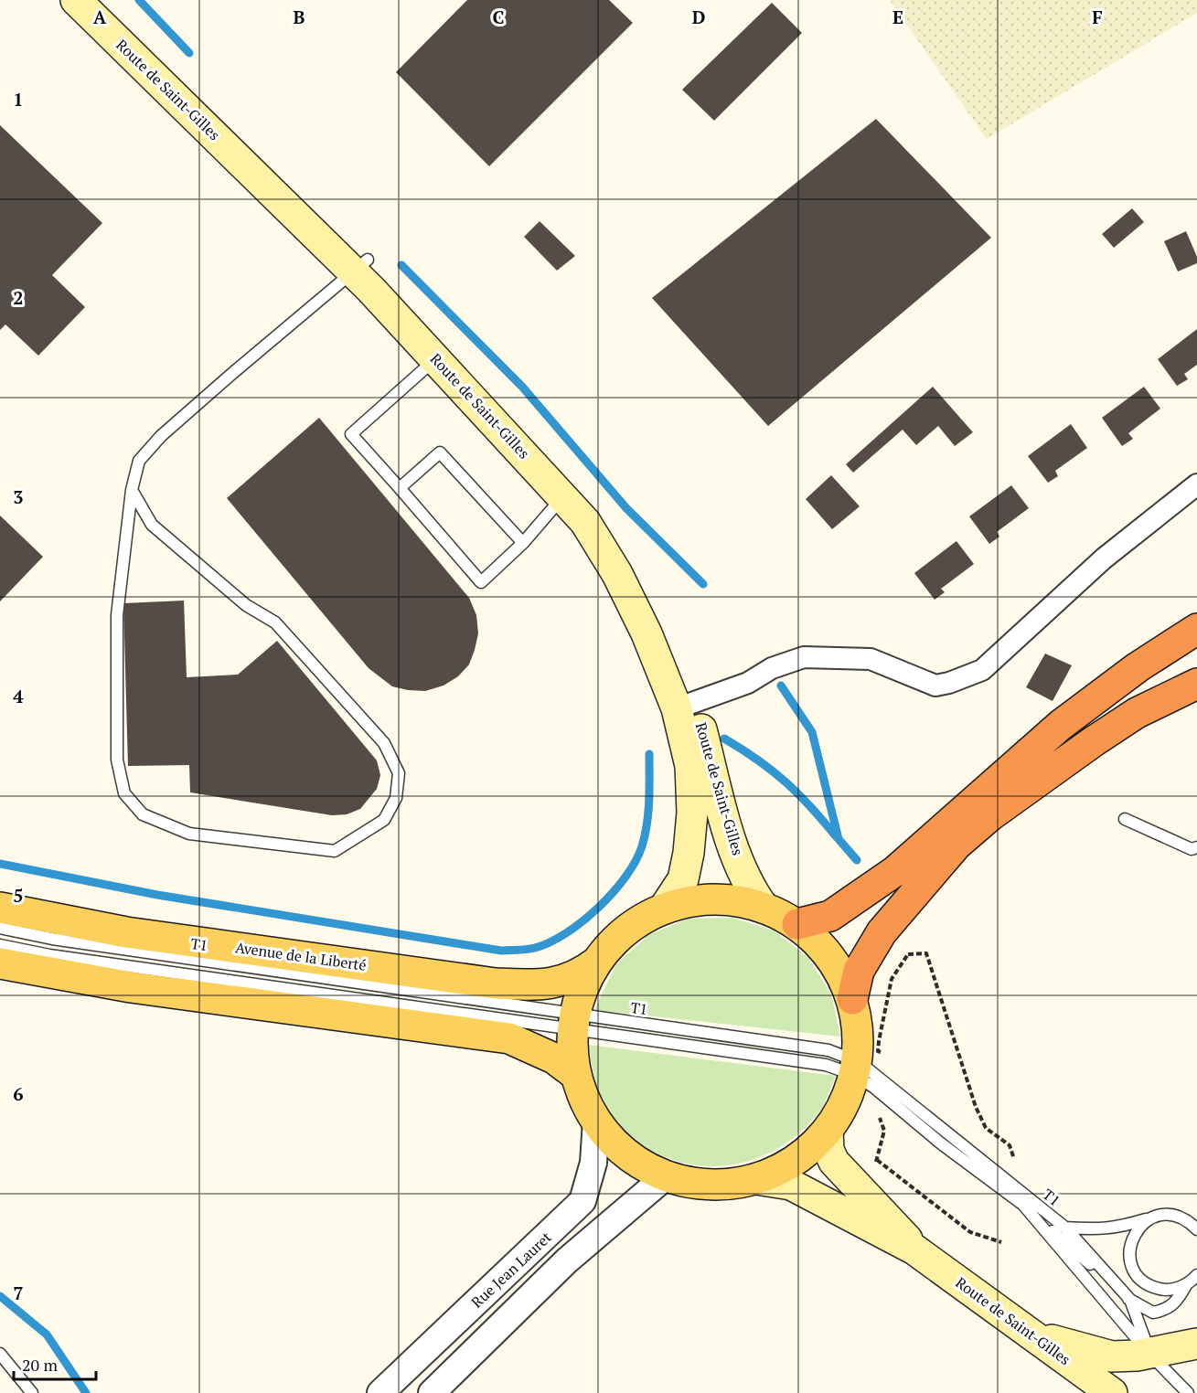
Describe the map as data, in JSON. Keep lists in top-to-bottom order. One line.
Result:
{"streets":{"main road":["Route de Saint-Gilles","Avenue de la Liberté"],"street":["Rue Jean Lauret"],"lane":["T1"]},"scale_bar":"20 m","grid":{"columns":["A","B","C","D","E","F"],"rows":["1","2","3","4","5","6","7"]}}
